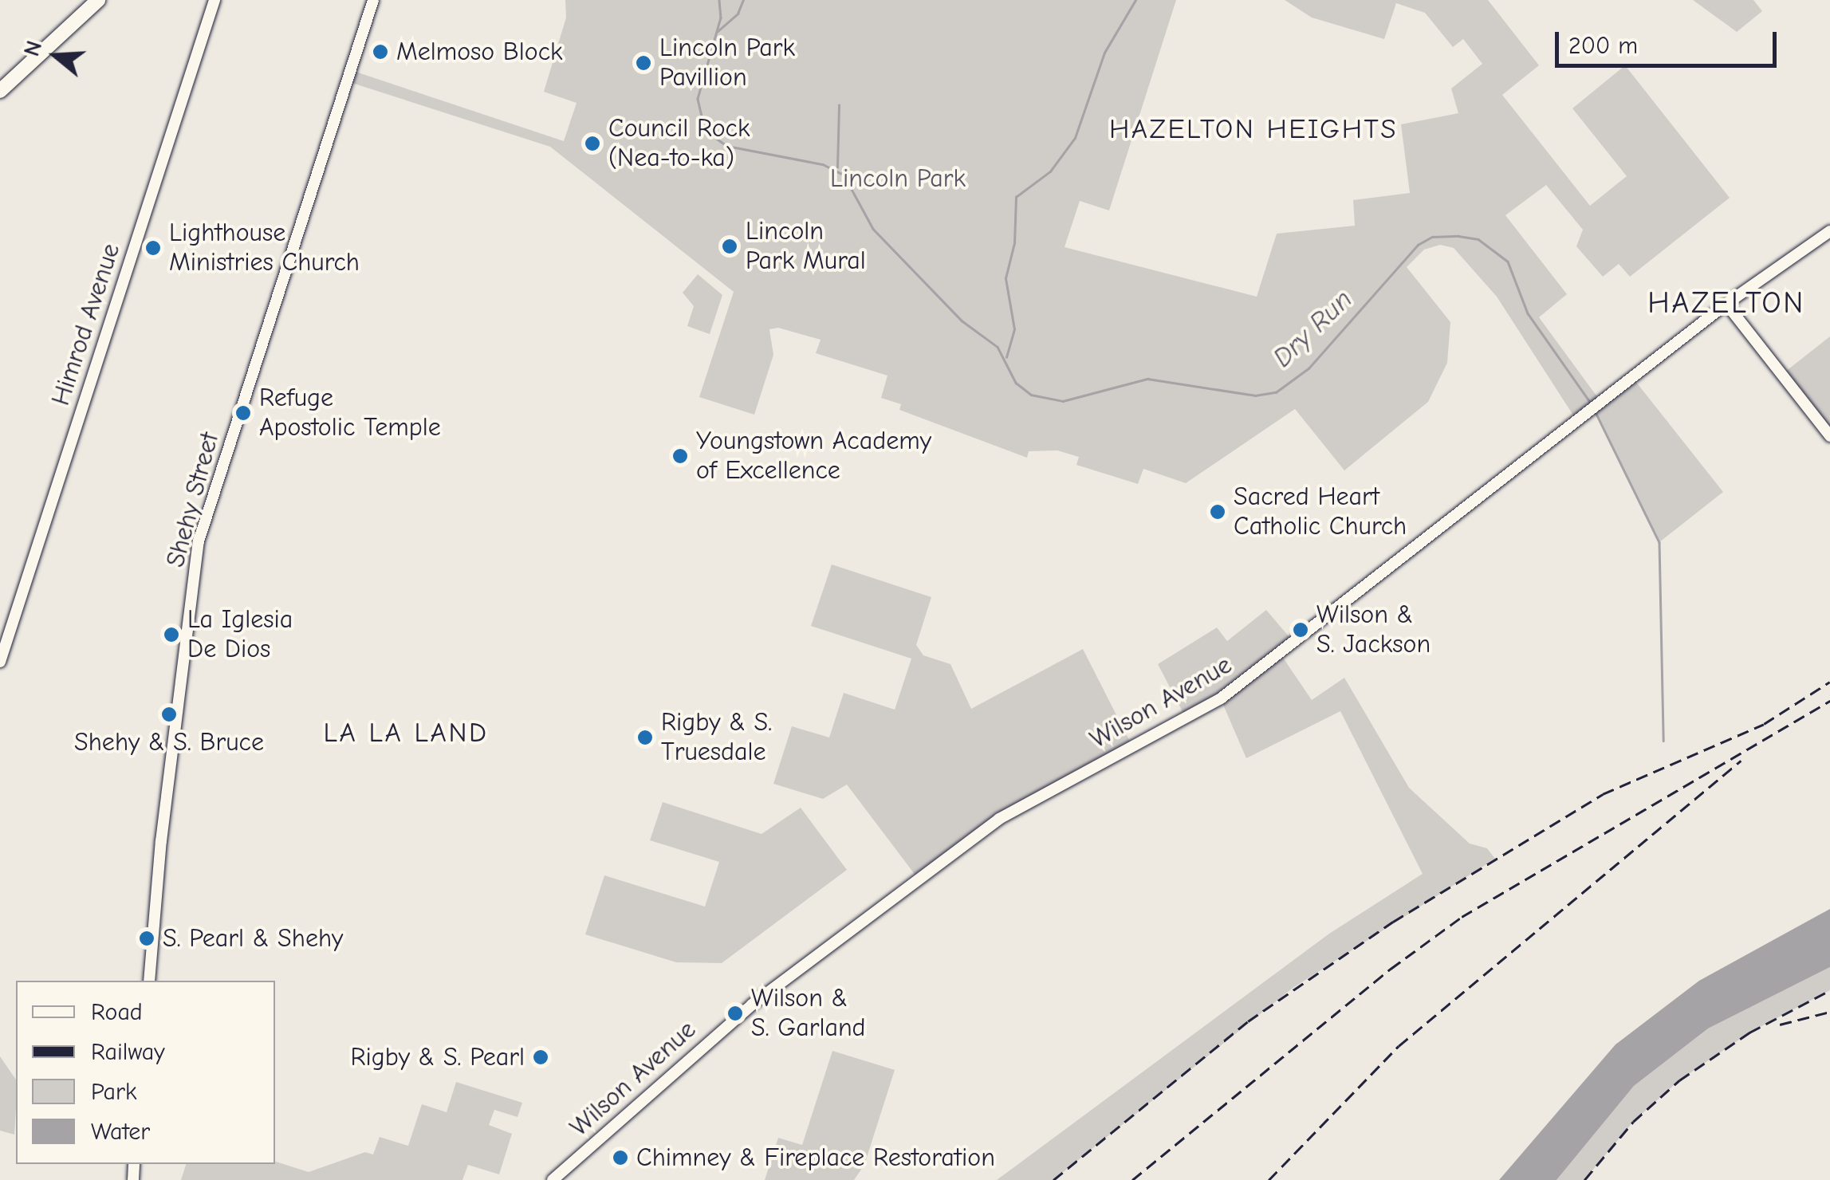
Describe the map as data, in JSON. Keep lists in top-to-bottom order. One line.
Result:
{"streets":{"main road":["Himrod Avenue","Shehy Street","Wilson Avenue"]},"districts":["HAZELTON HEIGHTS","HAZELTON","LA LA LAND"],"water":["Dry Run"],"parks":["Lincoln Park"],"places":["Melmoso Block","Lincoln Park Pavillion","Council Rock (Nea-to-ka)","Lincoln Park Mural","Lighthouse Ministries Church","Refuge Apostolic Temple","Youngstown Academy of Excellence","Sacred Heart Catholic Church","Wilson & S. Jackson","La Iglesia De Dios","Shehy & S. Bruce","Rigby & S. Truesdale","S. Pearl & Shehy","Wilson & S. Garland","Rigby & S. Pearl","Chimney & Fireplace Restoration"],"legend":["Road","Railway","Park","Water"],"scale_bar":"200 m","north":"left"}
